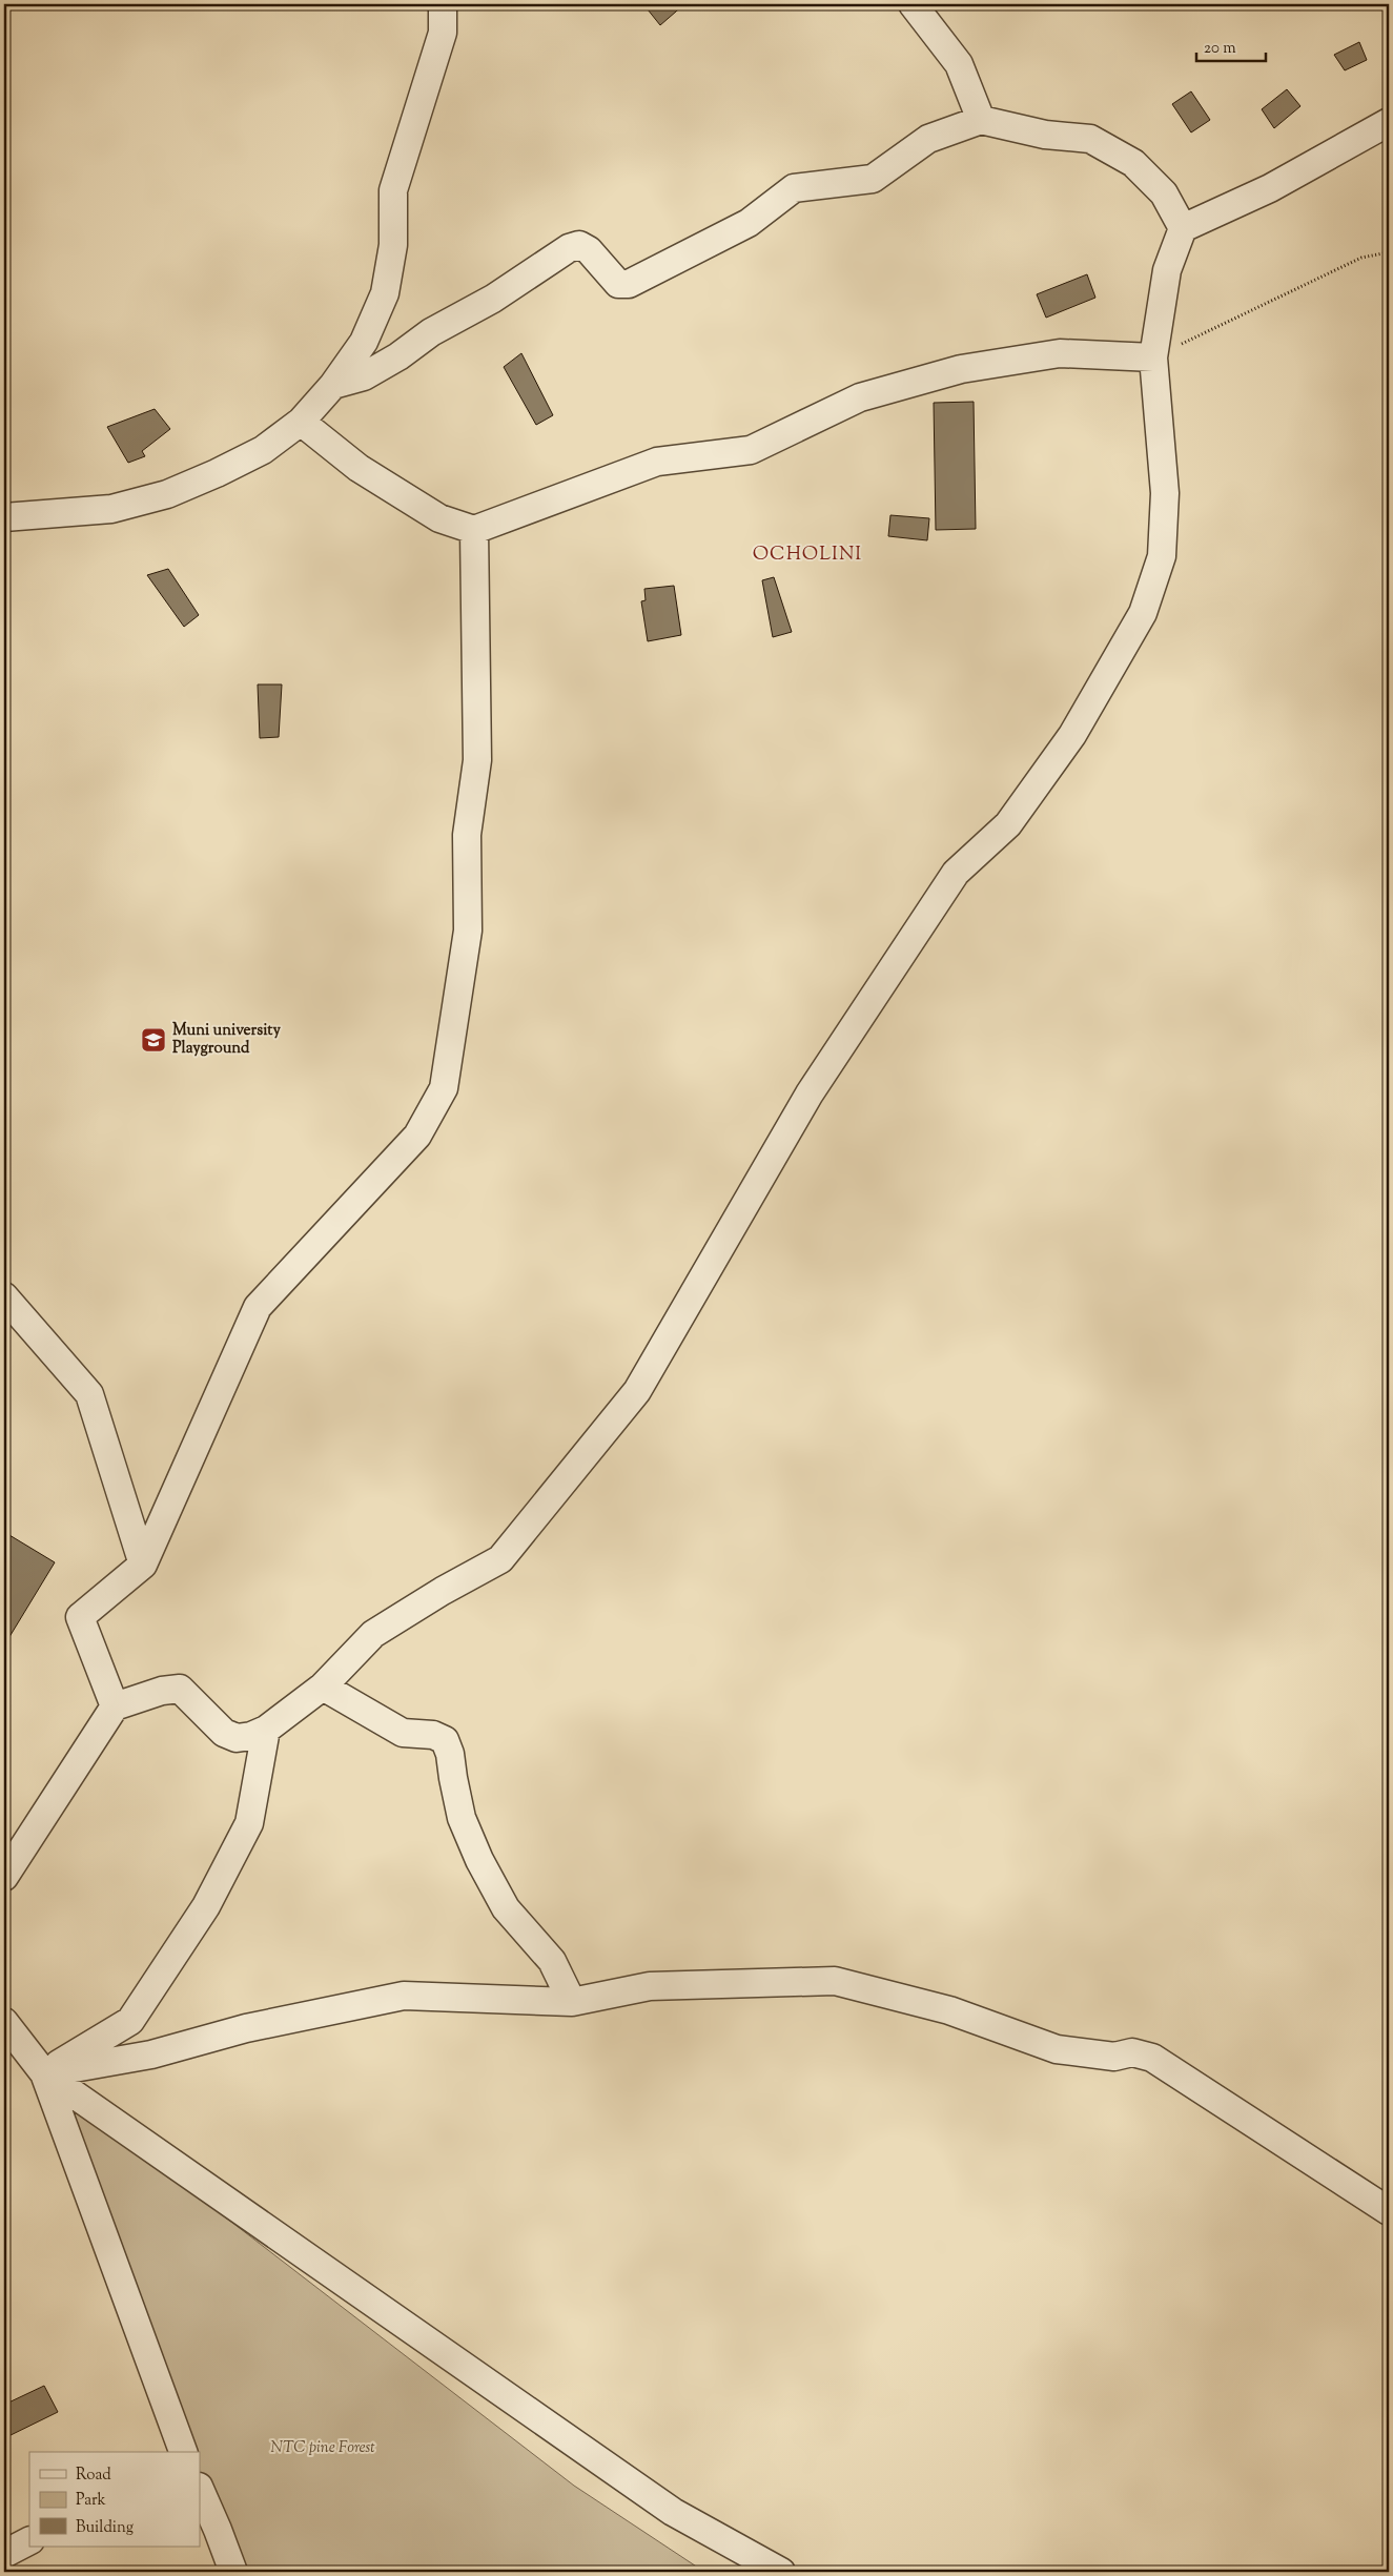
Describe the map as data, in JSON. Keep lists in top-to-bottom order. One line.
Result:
{"districts":["OCHOLINI"],"parks":["NTC pine Forest"],"places":{"school or university":["Muni university Playground"]},"legend":["Road","Park","Building"],"scale_bar":"20 m"}
